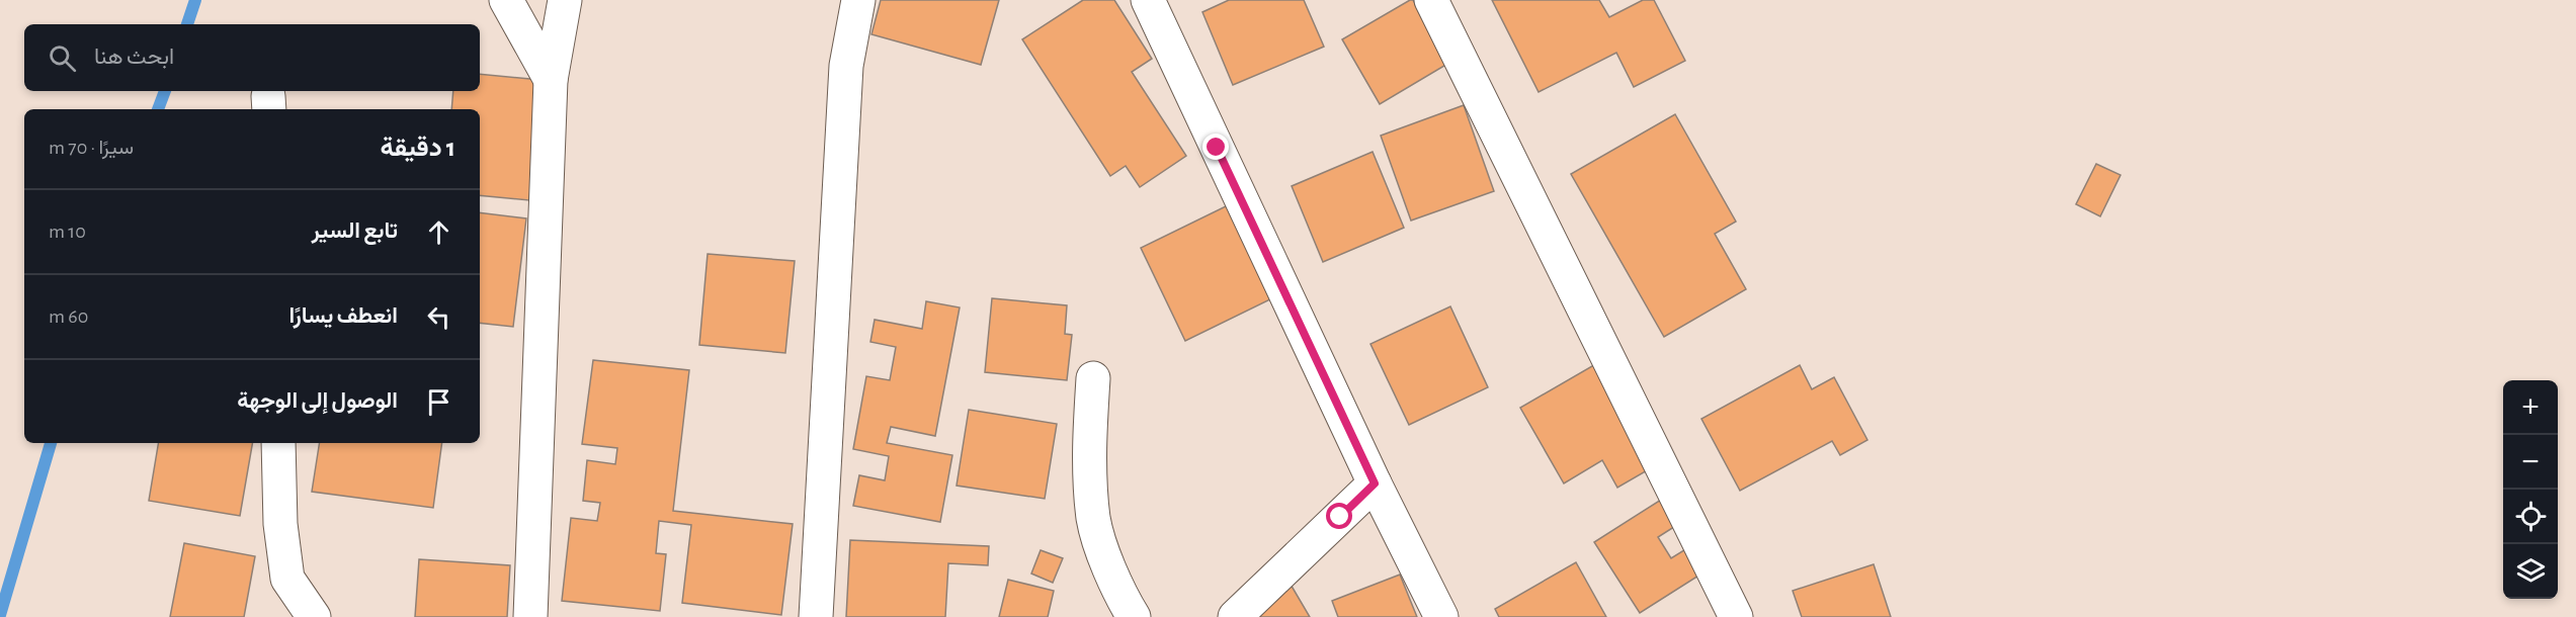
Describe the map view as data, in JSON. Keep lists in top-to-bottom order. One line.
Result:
{"page":{"search":"ابحث هنا","heading":["1 دقيقة","سيرًا · 70 m"],"list":[["تابع السير","10 m"],["انعطف يسارًا","60 m"],"الوصول إلى الوجهة"],"map_buttons":["+","−"]}}
